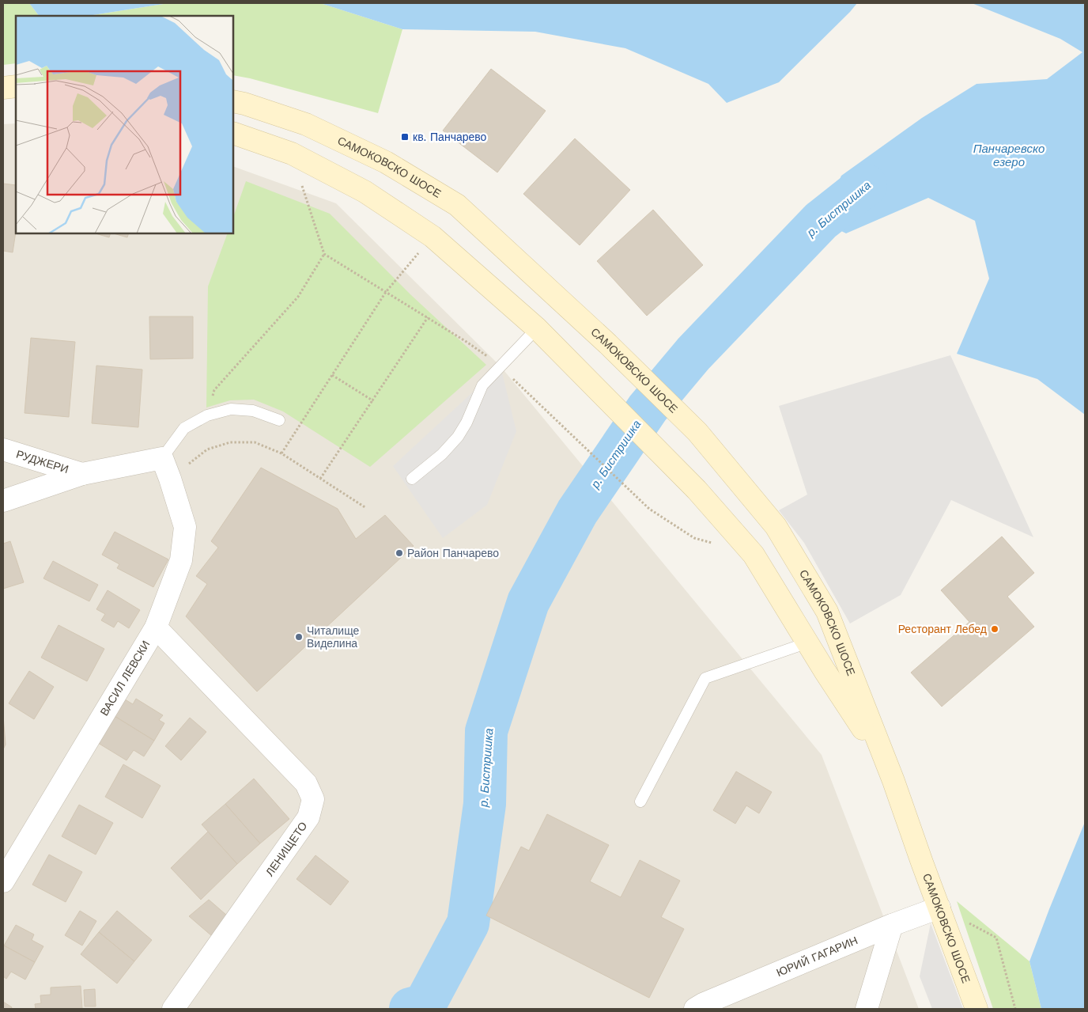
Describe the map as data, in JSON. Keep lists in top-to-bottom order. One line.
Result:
{"streets":{"main road":["САМОКОВСКО ШОСЕ"],"street":["РУДЖЕРИ","ВАСИЛ ЛЕВСКИ","ЛЕНИЩЕТО","ЮРИЙ ГАГАРИН"]},"crossings":[["САМОКОВСКО ШОСЕ","ЮРИЙ ГАГАРИН"],["ВАСИЛ ЛЕВСКИ","ЛЕНИЩЕТО"]],"water":["Панчаревско езеро","р. Бистришка"],"places":{"transit":["кв. Панчарево"],"other":["Район Панчарево","Ресторант Лебед","Читалище Виделина"]}}
